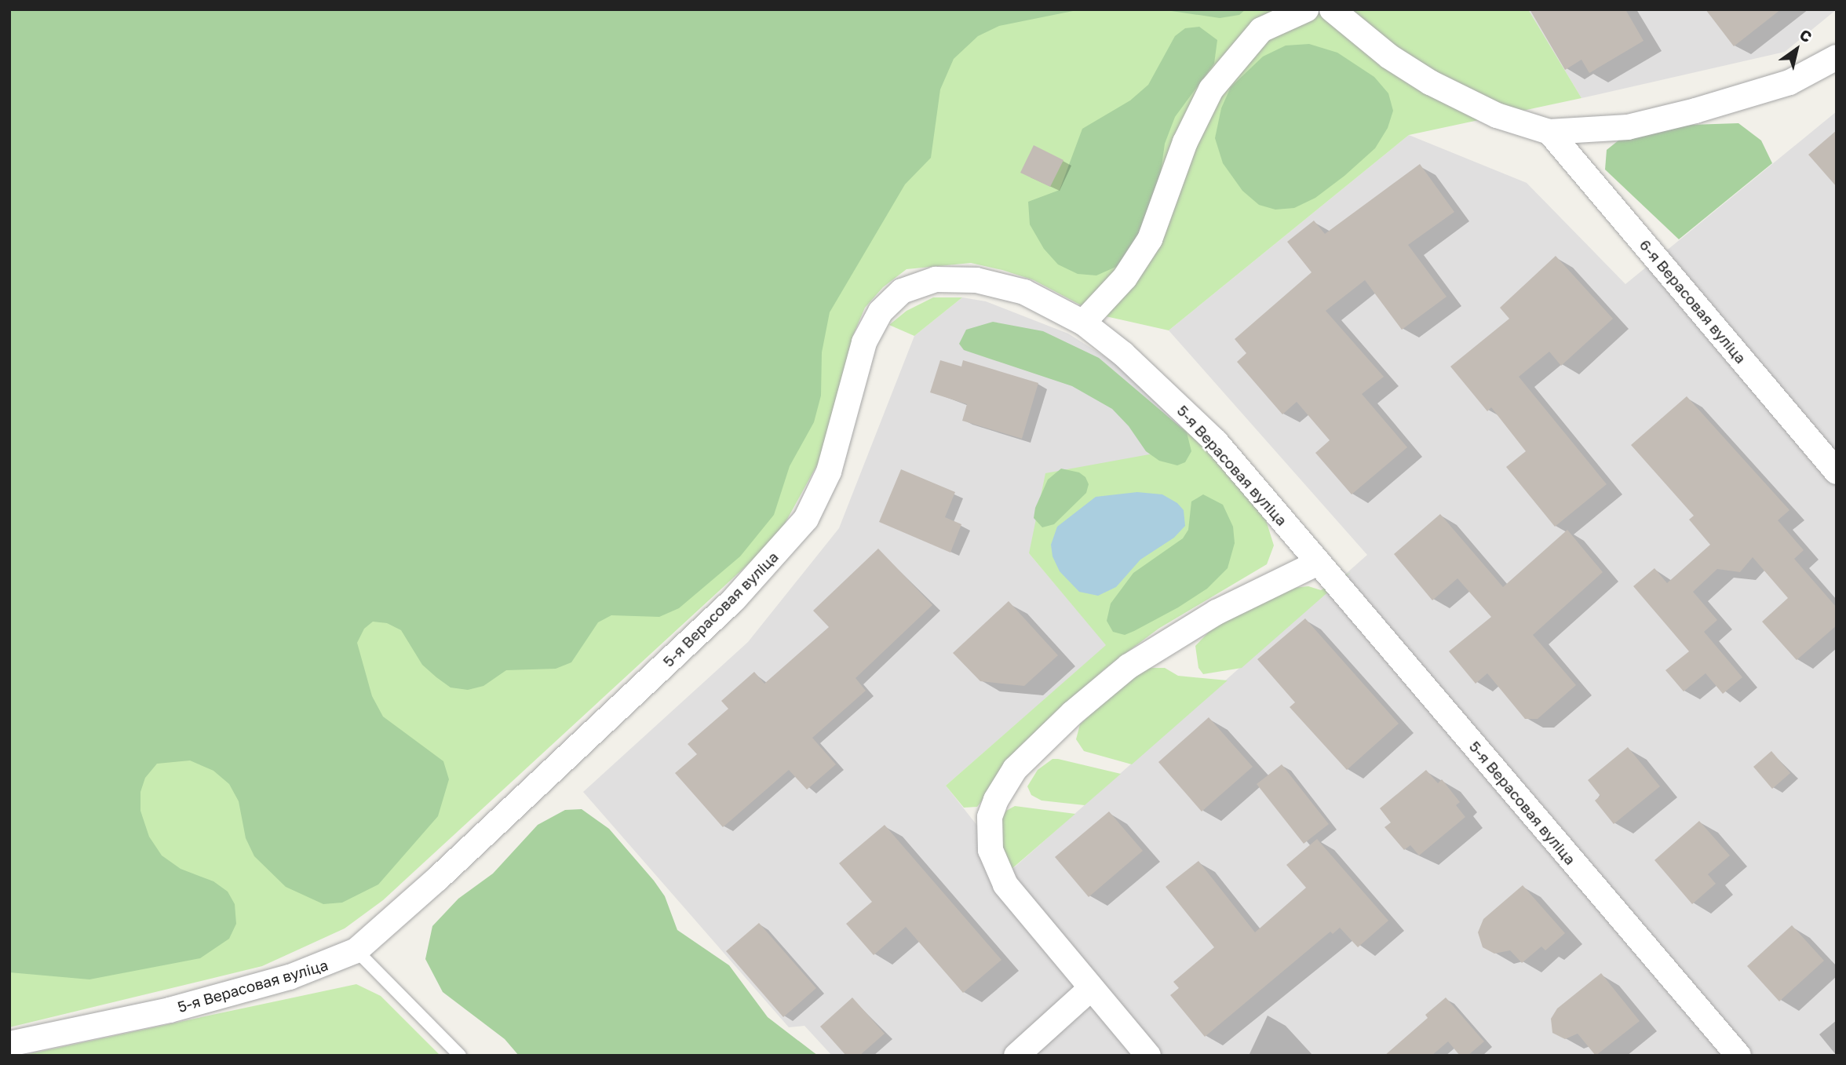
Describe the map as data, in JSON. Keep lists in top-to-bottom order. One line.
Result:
{"streets":{"street":["6-я Верасовая вуліца","5-я Верасовая вуліца"]},"north":"top right"}
